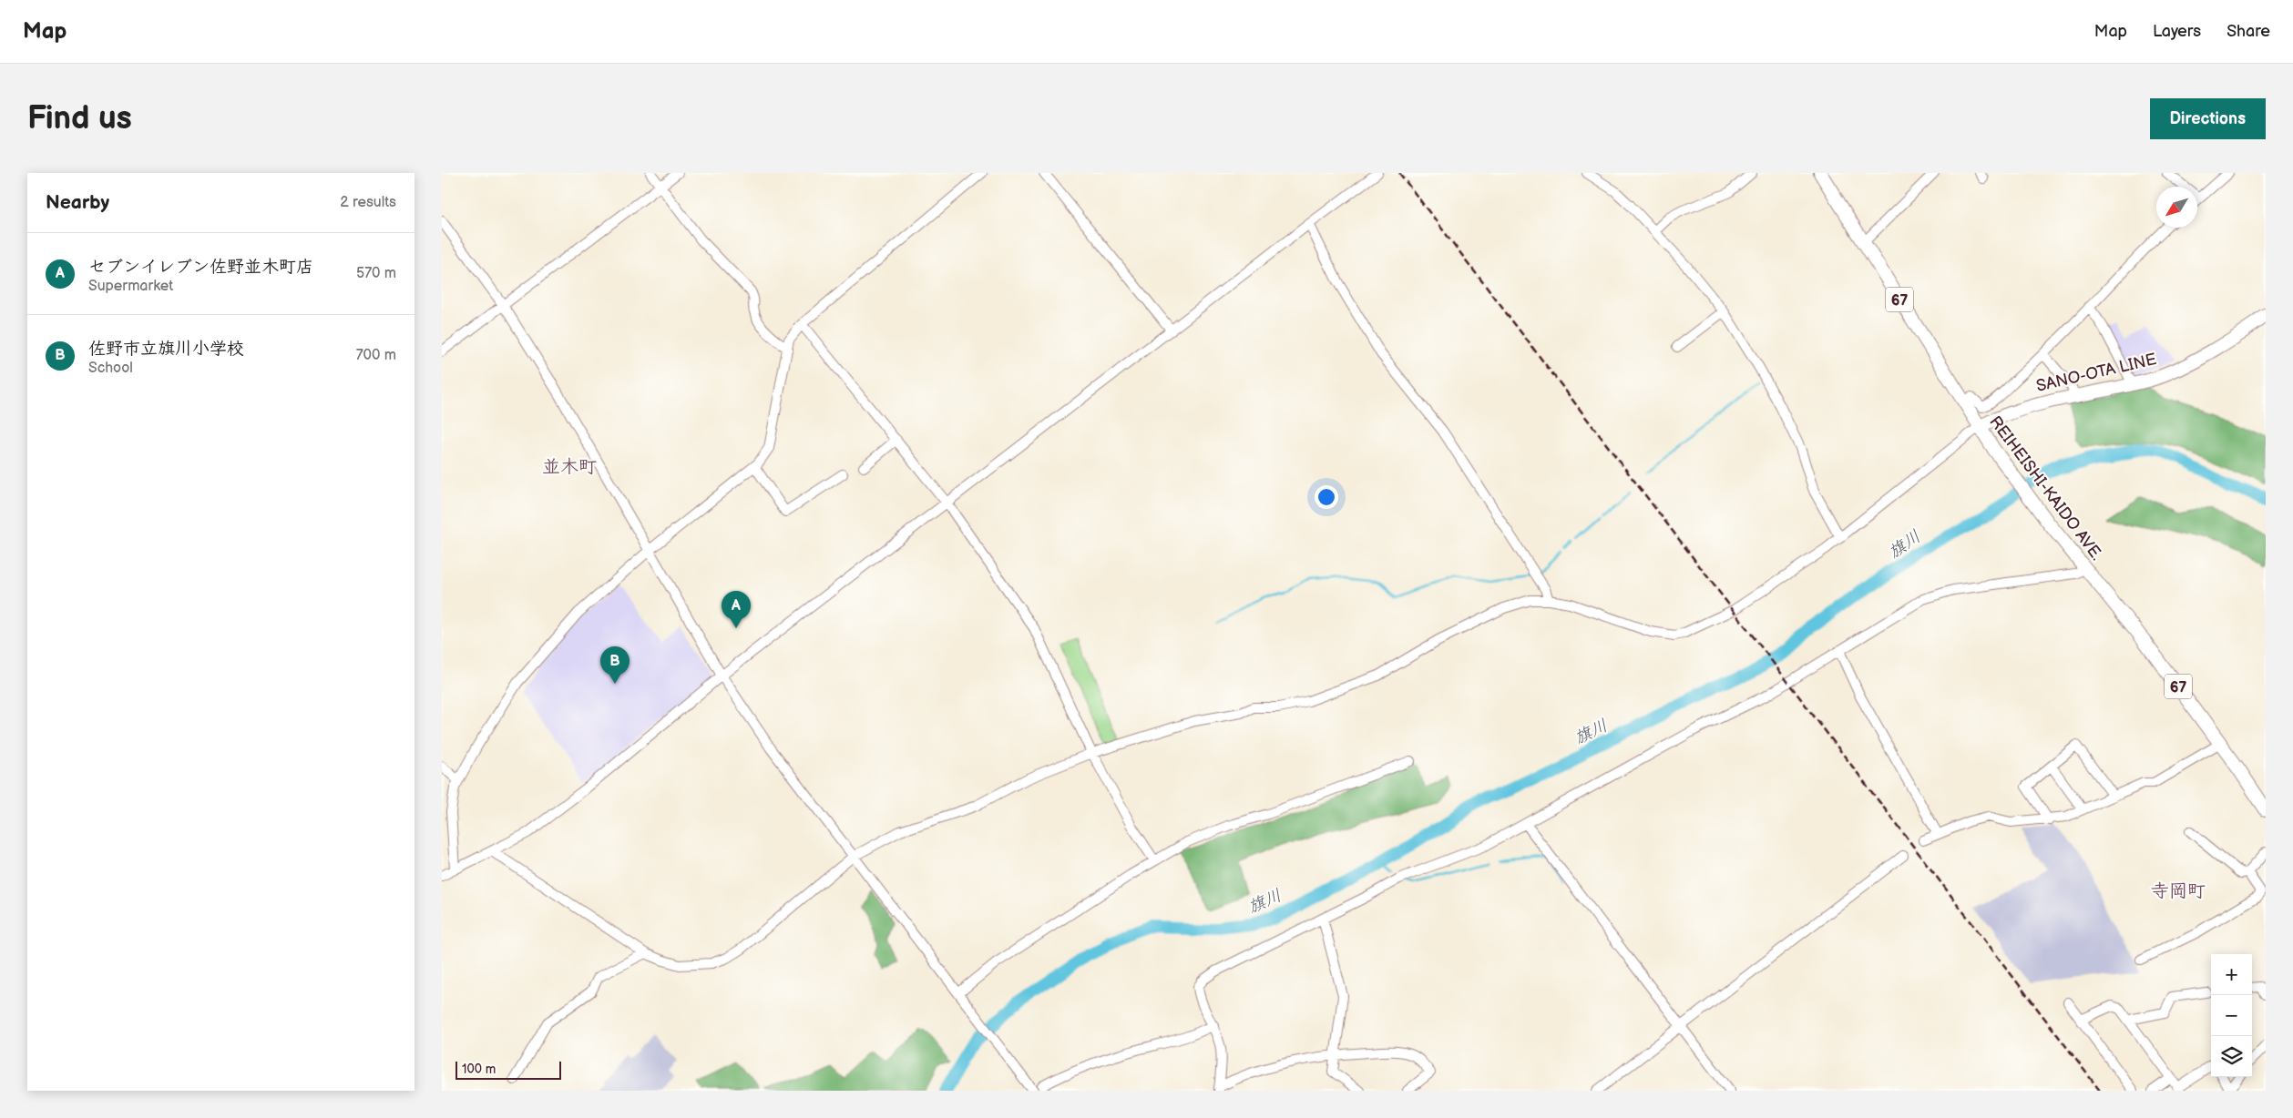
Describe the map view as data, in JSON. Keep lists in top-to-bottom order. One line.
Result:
{"streets":{"main road":["67","SANO-OTA LINE","REIHEISHI-KAIDO AVE."]},"crossings":[["SANO-OTA LINE","REIHEISHI-KAIDO AVE."]],"districts":["並木町","寺岡町"],"water":["旗川"],"scale_bar":"100 m","north":"bottom left","page":{"header":"Map","nav":["Map","Layers","Share"],"buttons":"Directions","title":"Find us","heading":["Nearby","2 results"],"list":[{"mark":"A","name":"セブンイレブン佐野並木町店","note":"Supermarket","value":"570 m"},{"mark":"B","name":"佐野市立旗川小学校","note":"School","value":"700 m"}],"pins":["A","B"],"map_buttons":["+","−"],"scale":"100 m"}}
